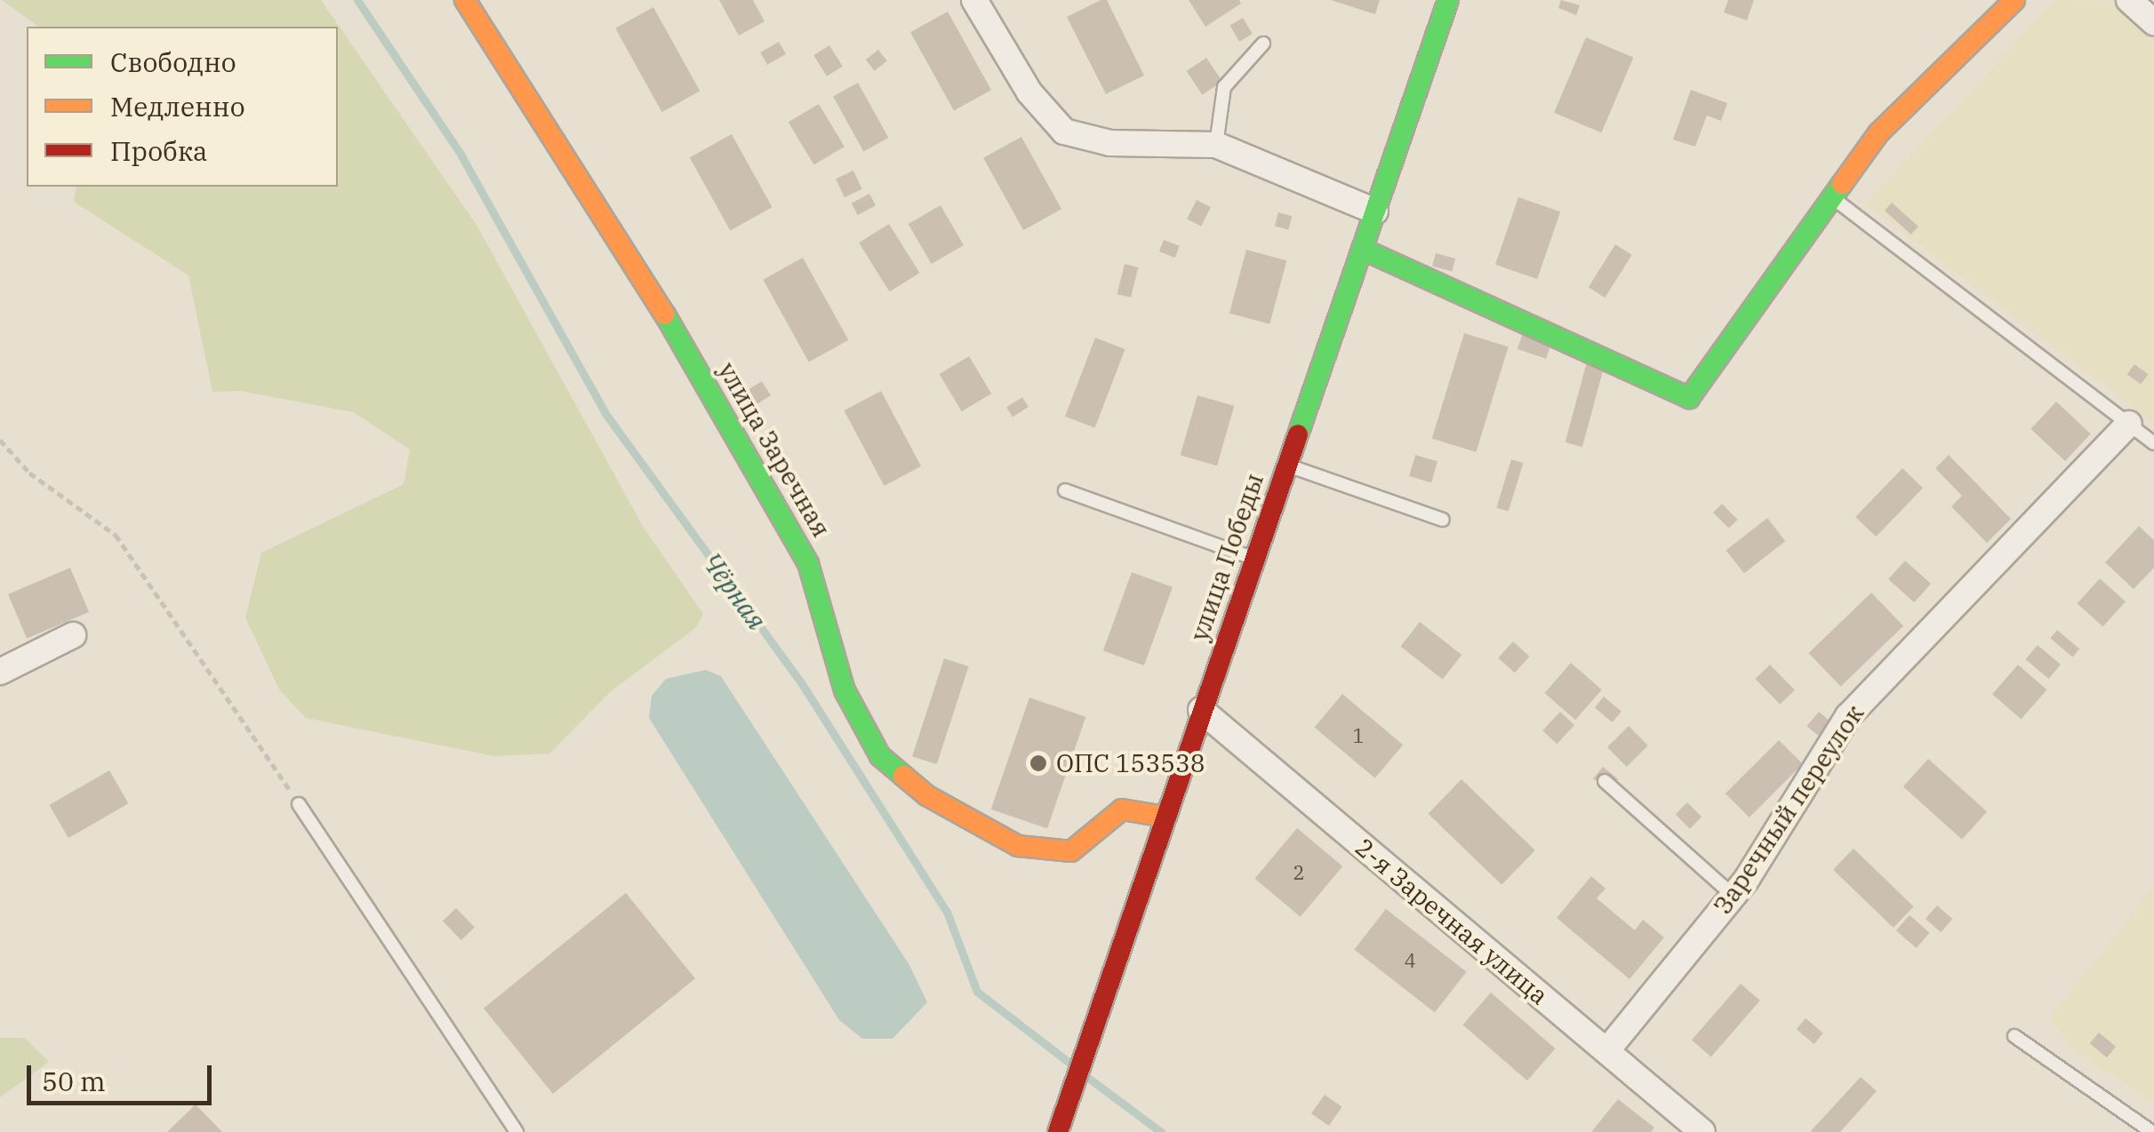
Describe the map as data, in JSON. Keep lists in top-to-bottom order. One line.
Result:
{"streets":{"street":["улица Заречная","улица Победы","Заречный переулок","2-я Заречная улица"]},"crossings":[["улица Заречная","улица Победы"],["улица Победы","2-я Заречная улица"],["Заречный переулок","2-я Заречная улица"]],"water":["Чёрная"],"places":["ОПС 153538"],"house_numbers":["1","2","4"],"legend":["Свободно","Медленно","Пробка"],"scale_bar":"50 m"}
